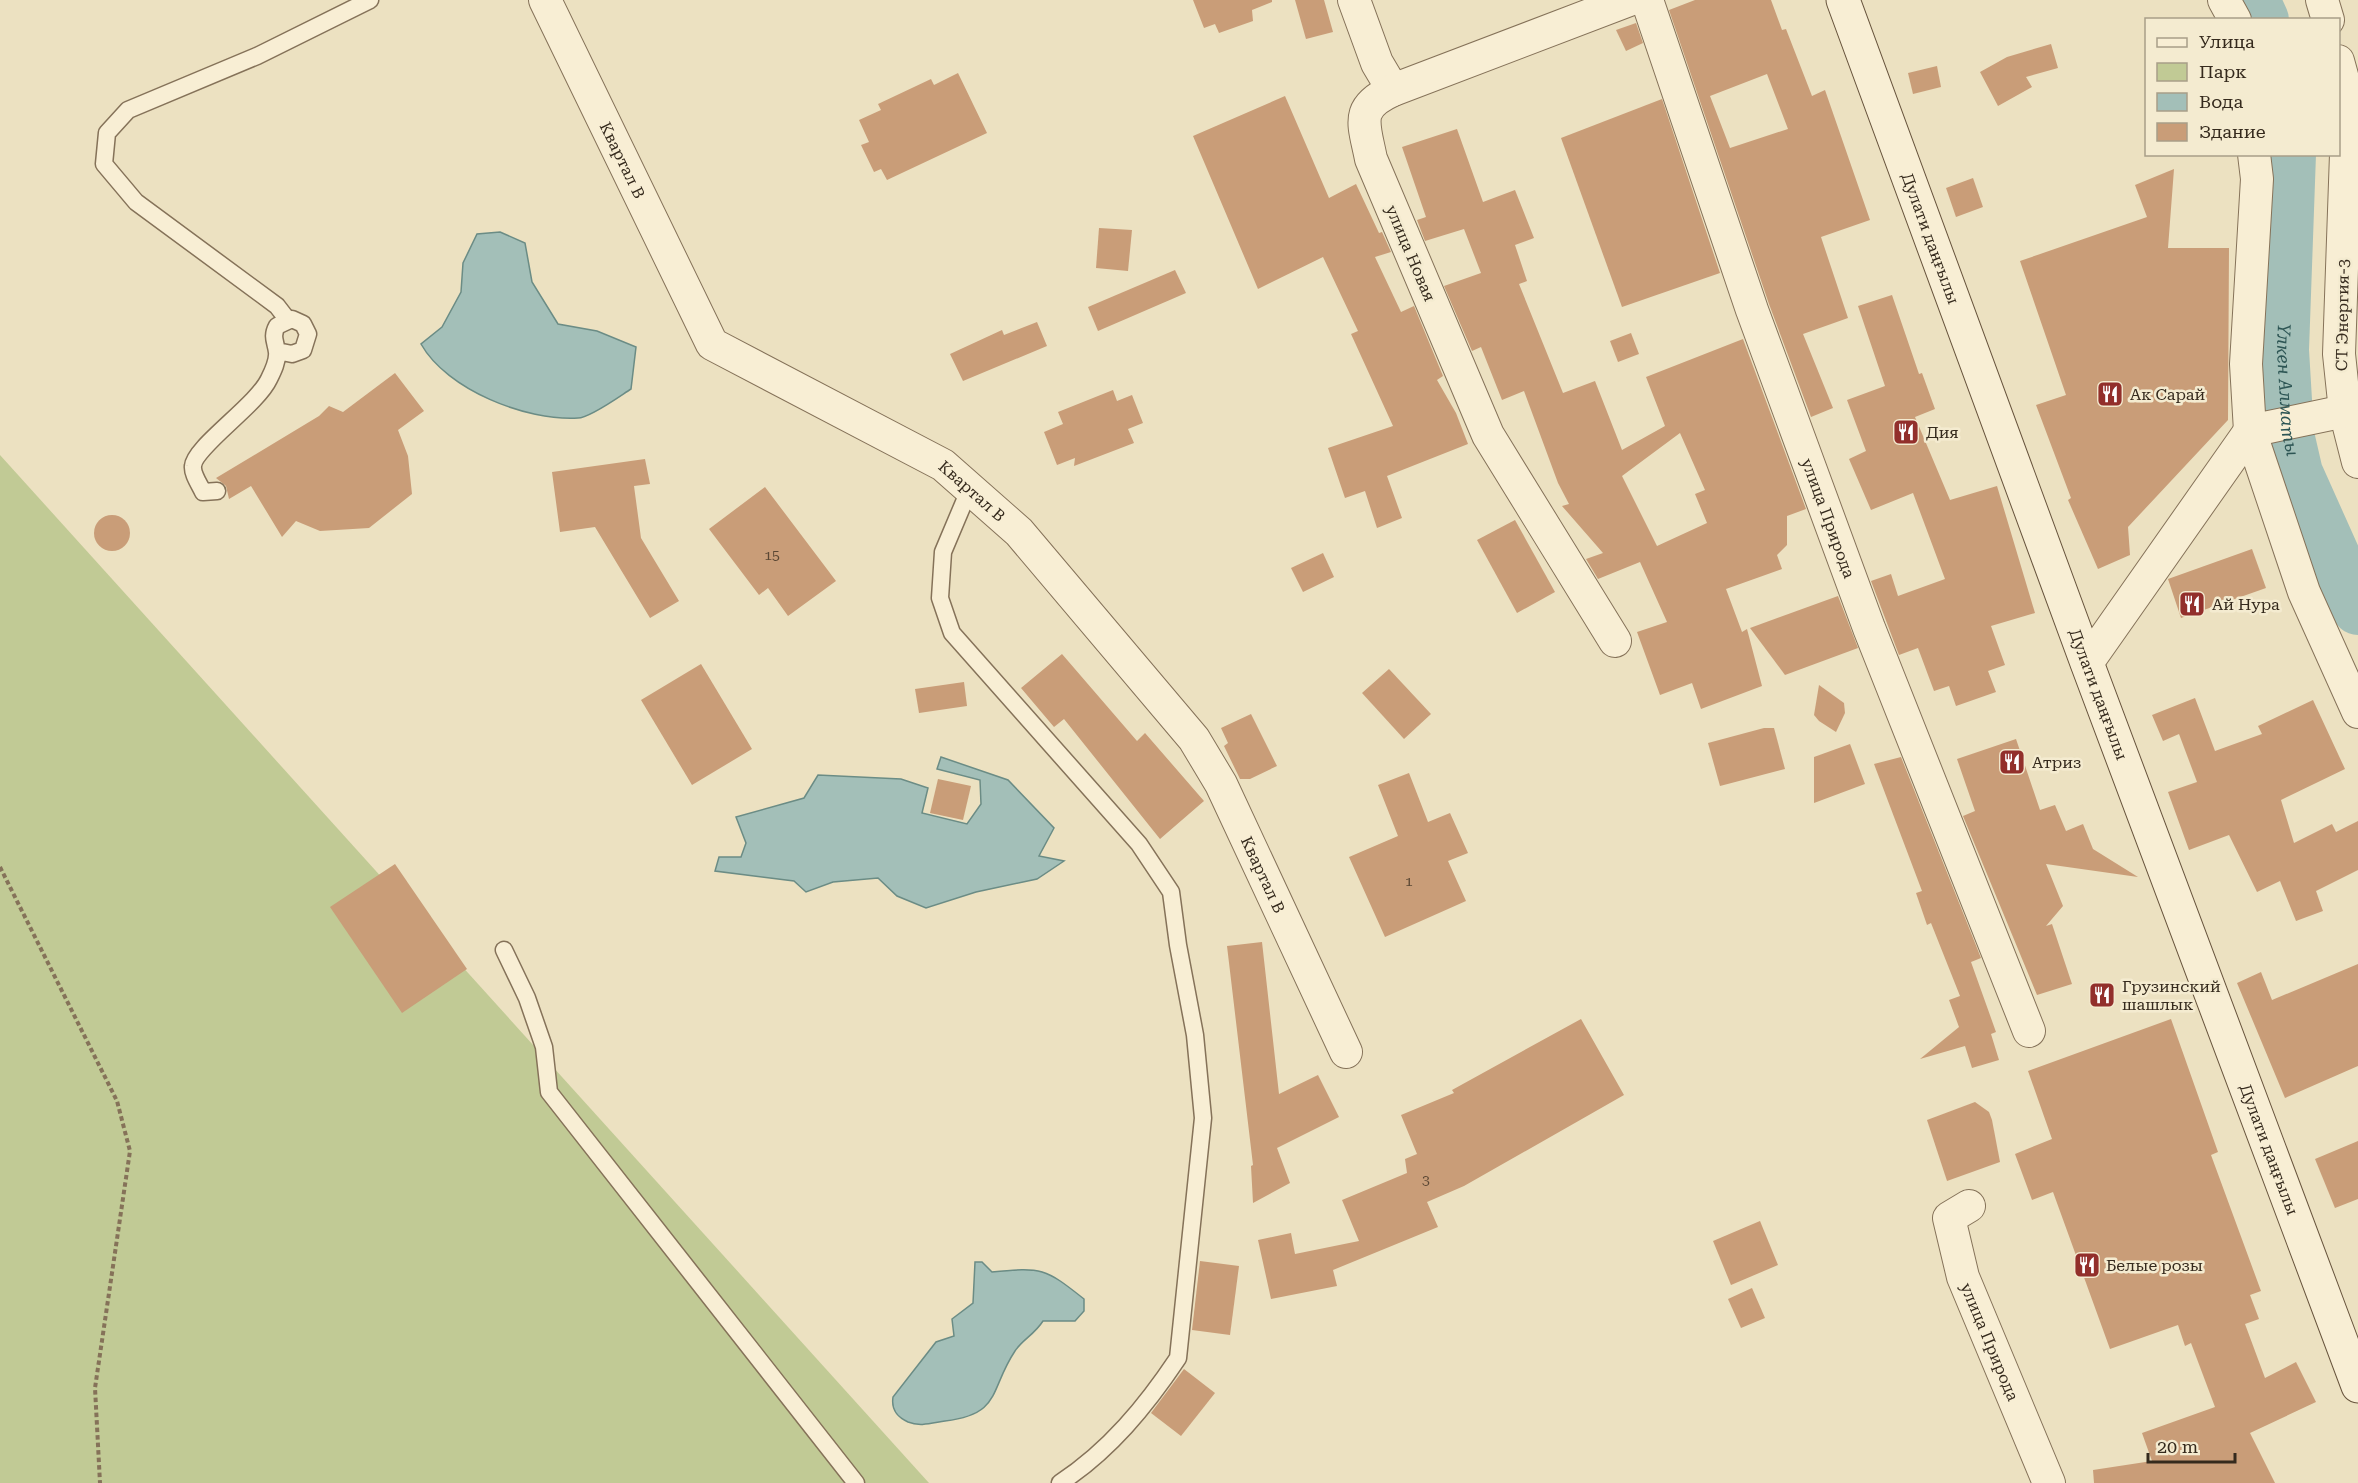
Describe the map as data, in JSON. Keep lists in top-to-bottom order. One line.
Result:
{"streets":{"main road":["Дулати даңғылы"],"street":["Квартал В","улица Новая","СТ Энергия-3","улица Природа"]},"water":["Үлкен Алматы"],"places":{"restaurant":["Ак Сарай","Дия","Ай Нура","Атриз","Грузинский шашлык","Белые розы"]},"house_numbers":["15","1","3"],"legend":["Улица","Парк","Вода","Здание"],"scale_bar":"20 m"}
